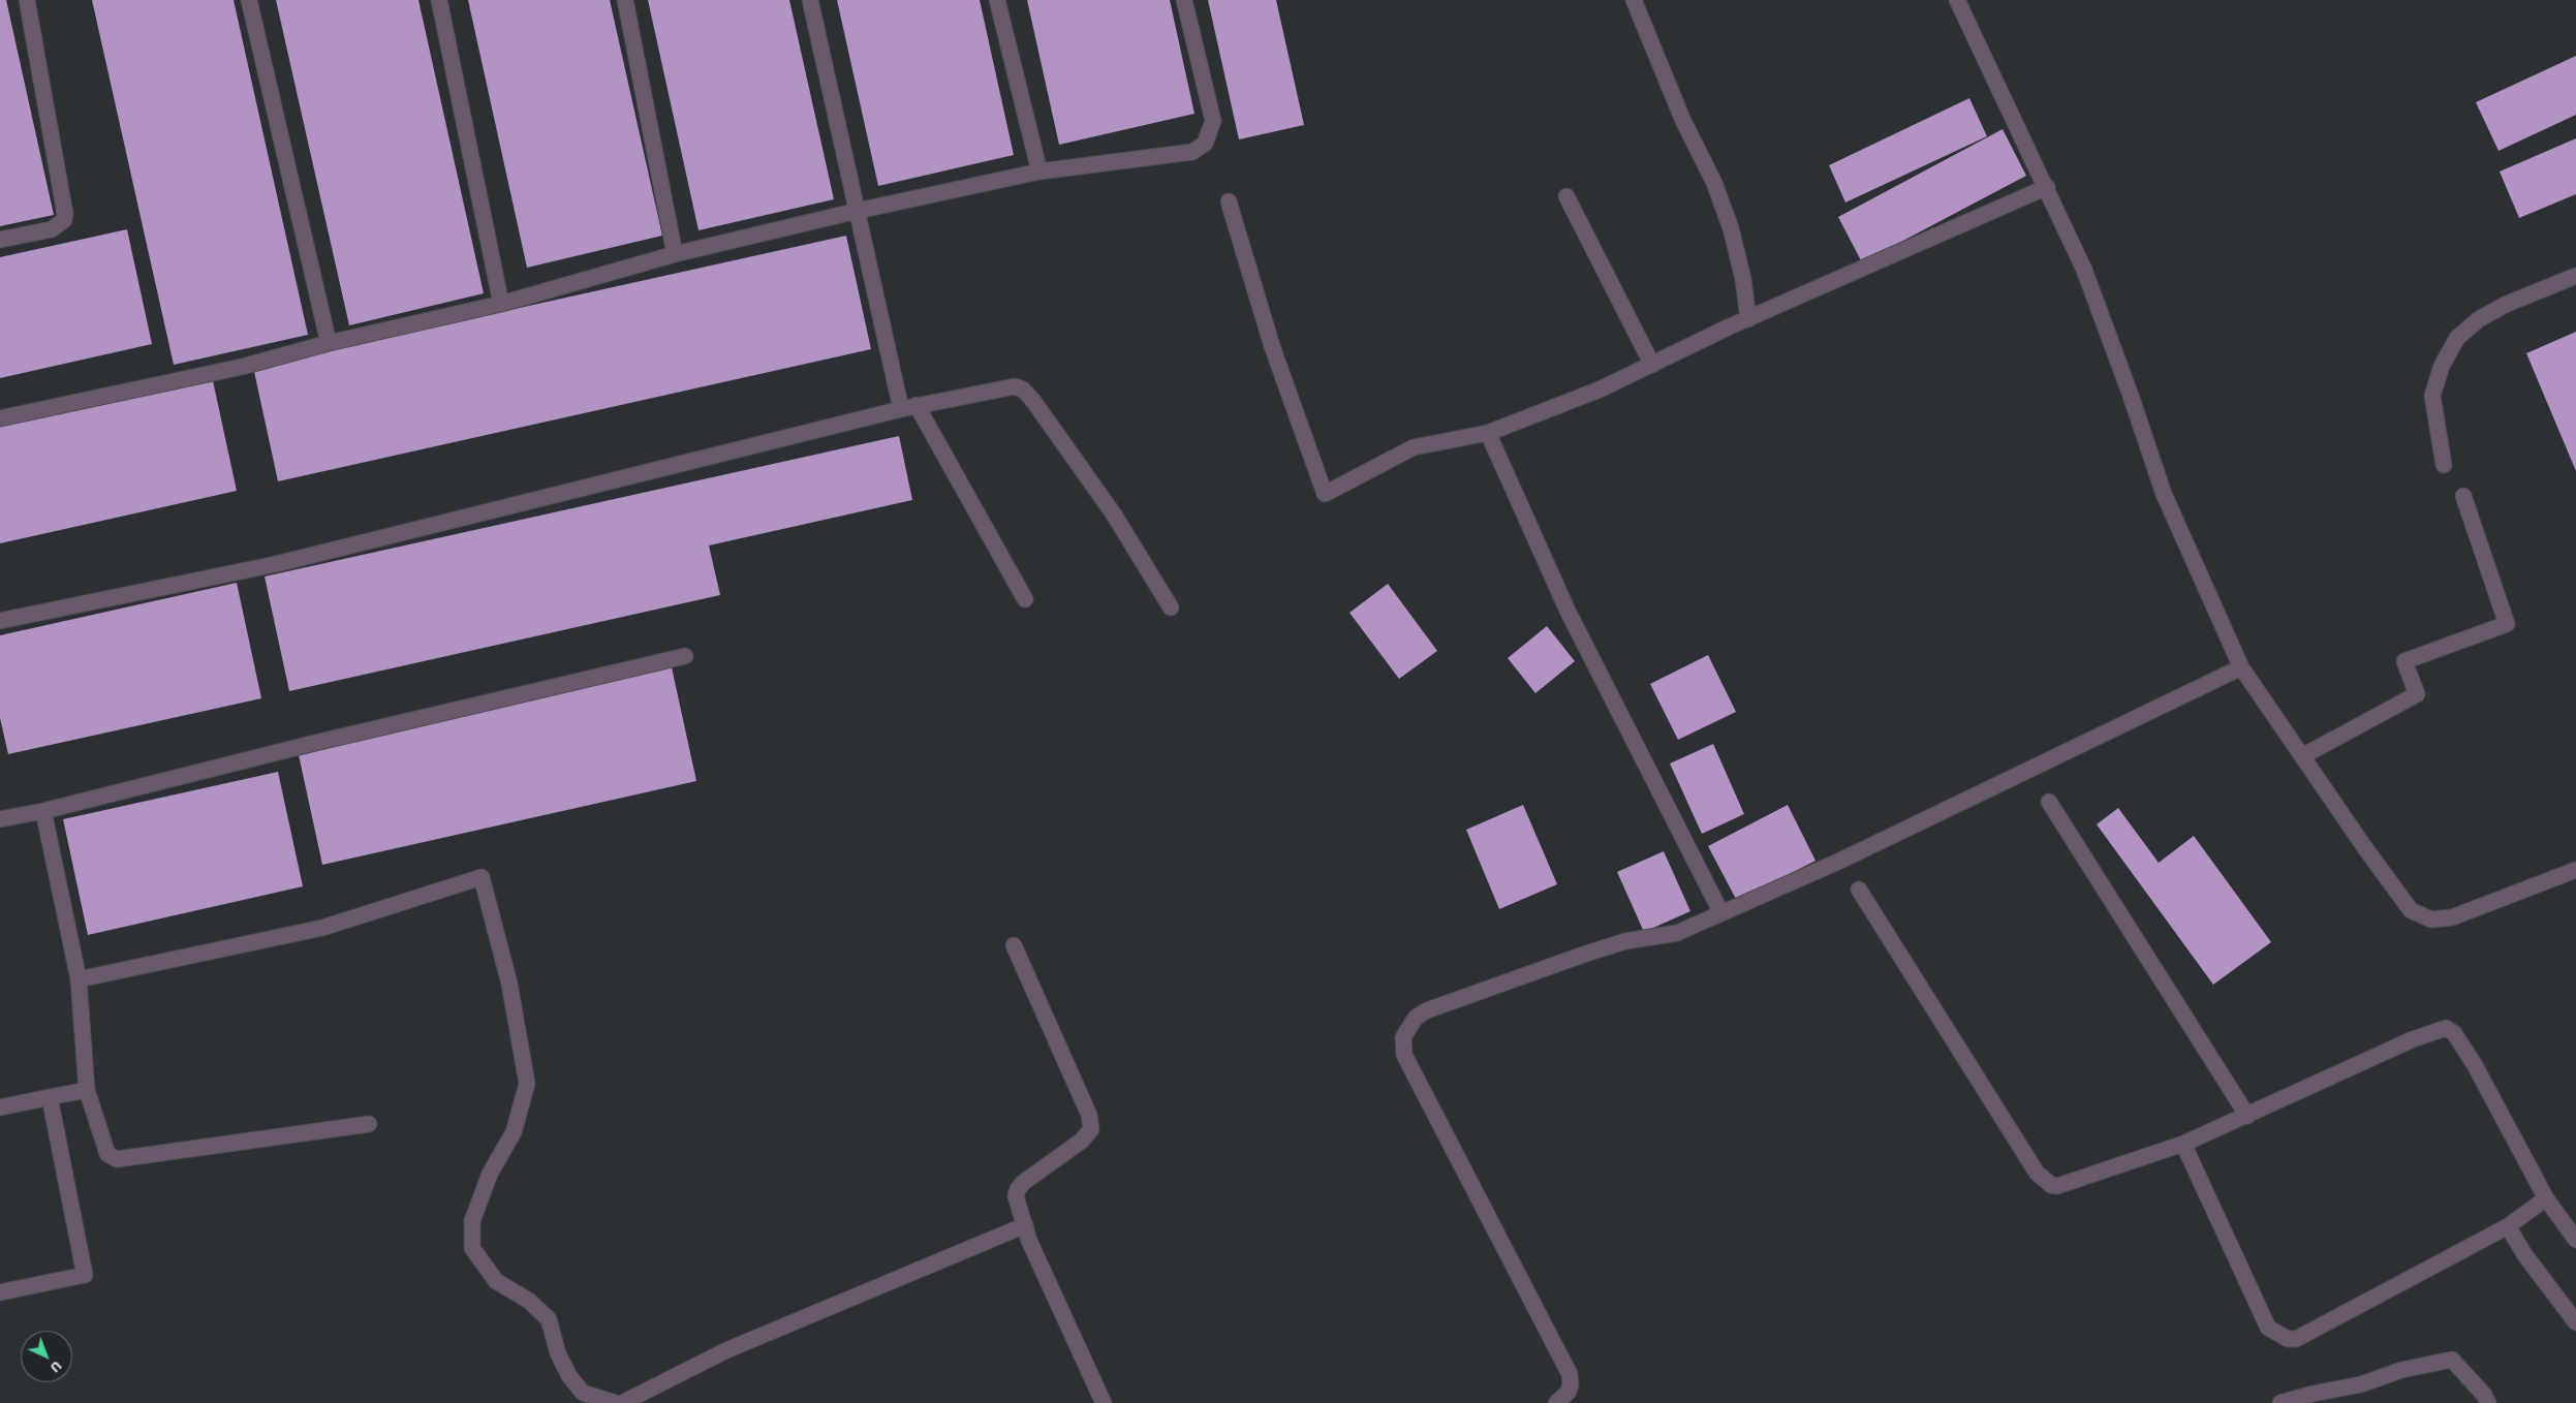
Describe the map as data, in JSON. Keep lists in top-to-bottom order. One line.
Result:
{"north":"bottom right"}
